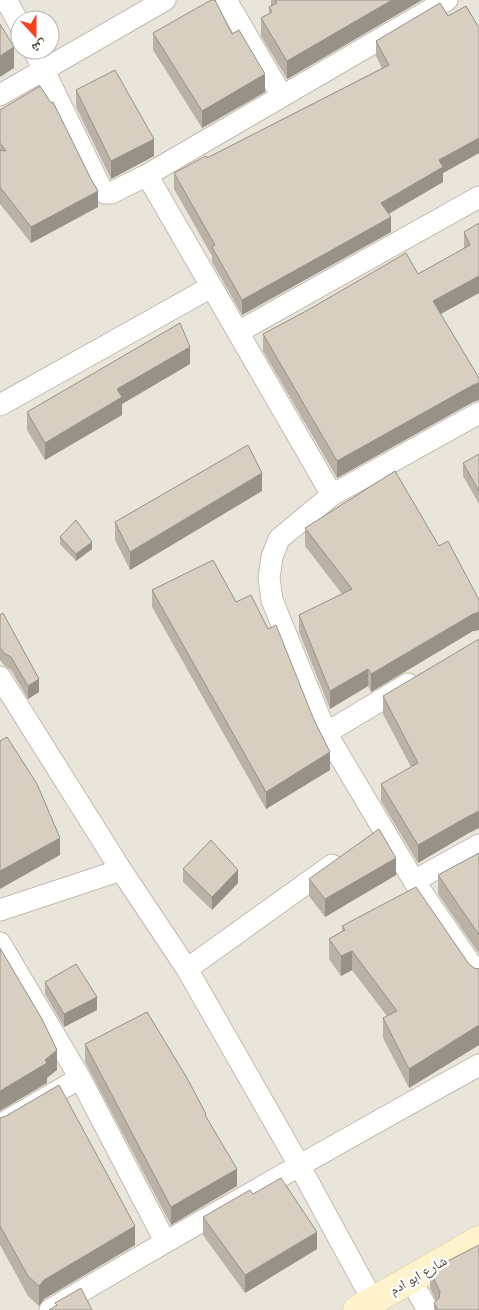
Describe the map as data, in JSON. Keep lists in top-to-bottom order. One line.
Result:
{"streets":{"street":["شارع ابو ادم"]},"north":"bottom"}
